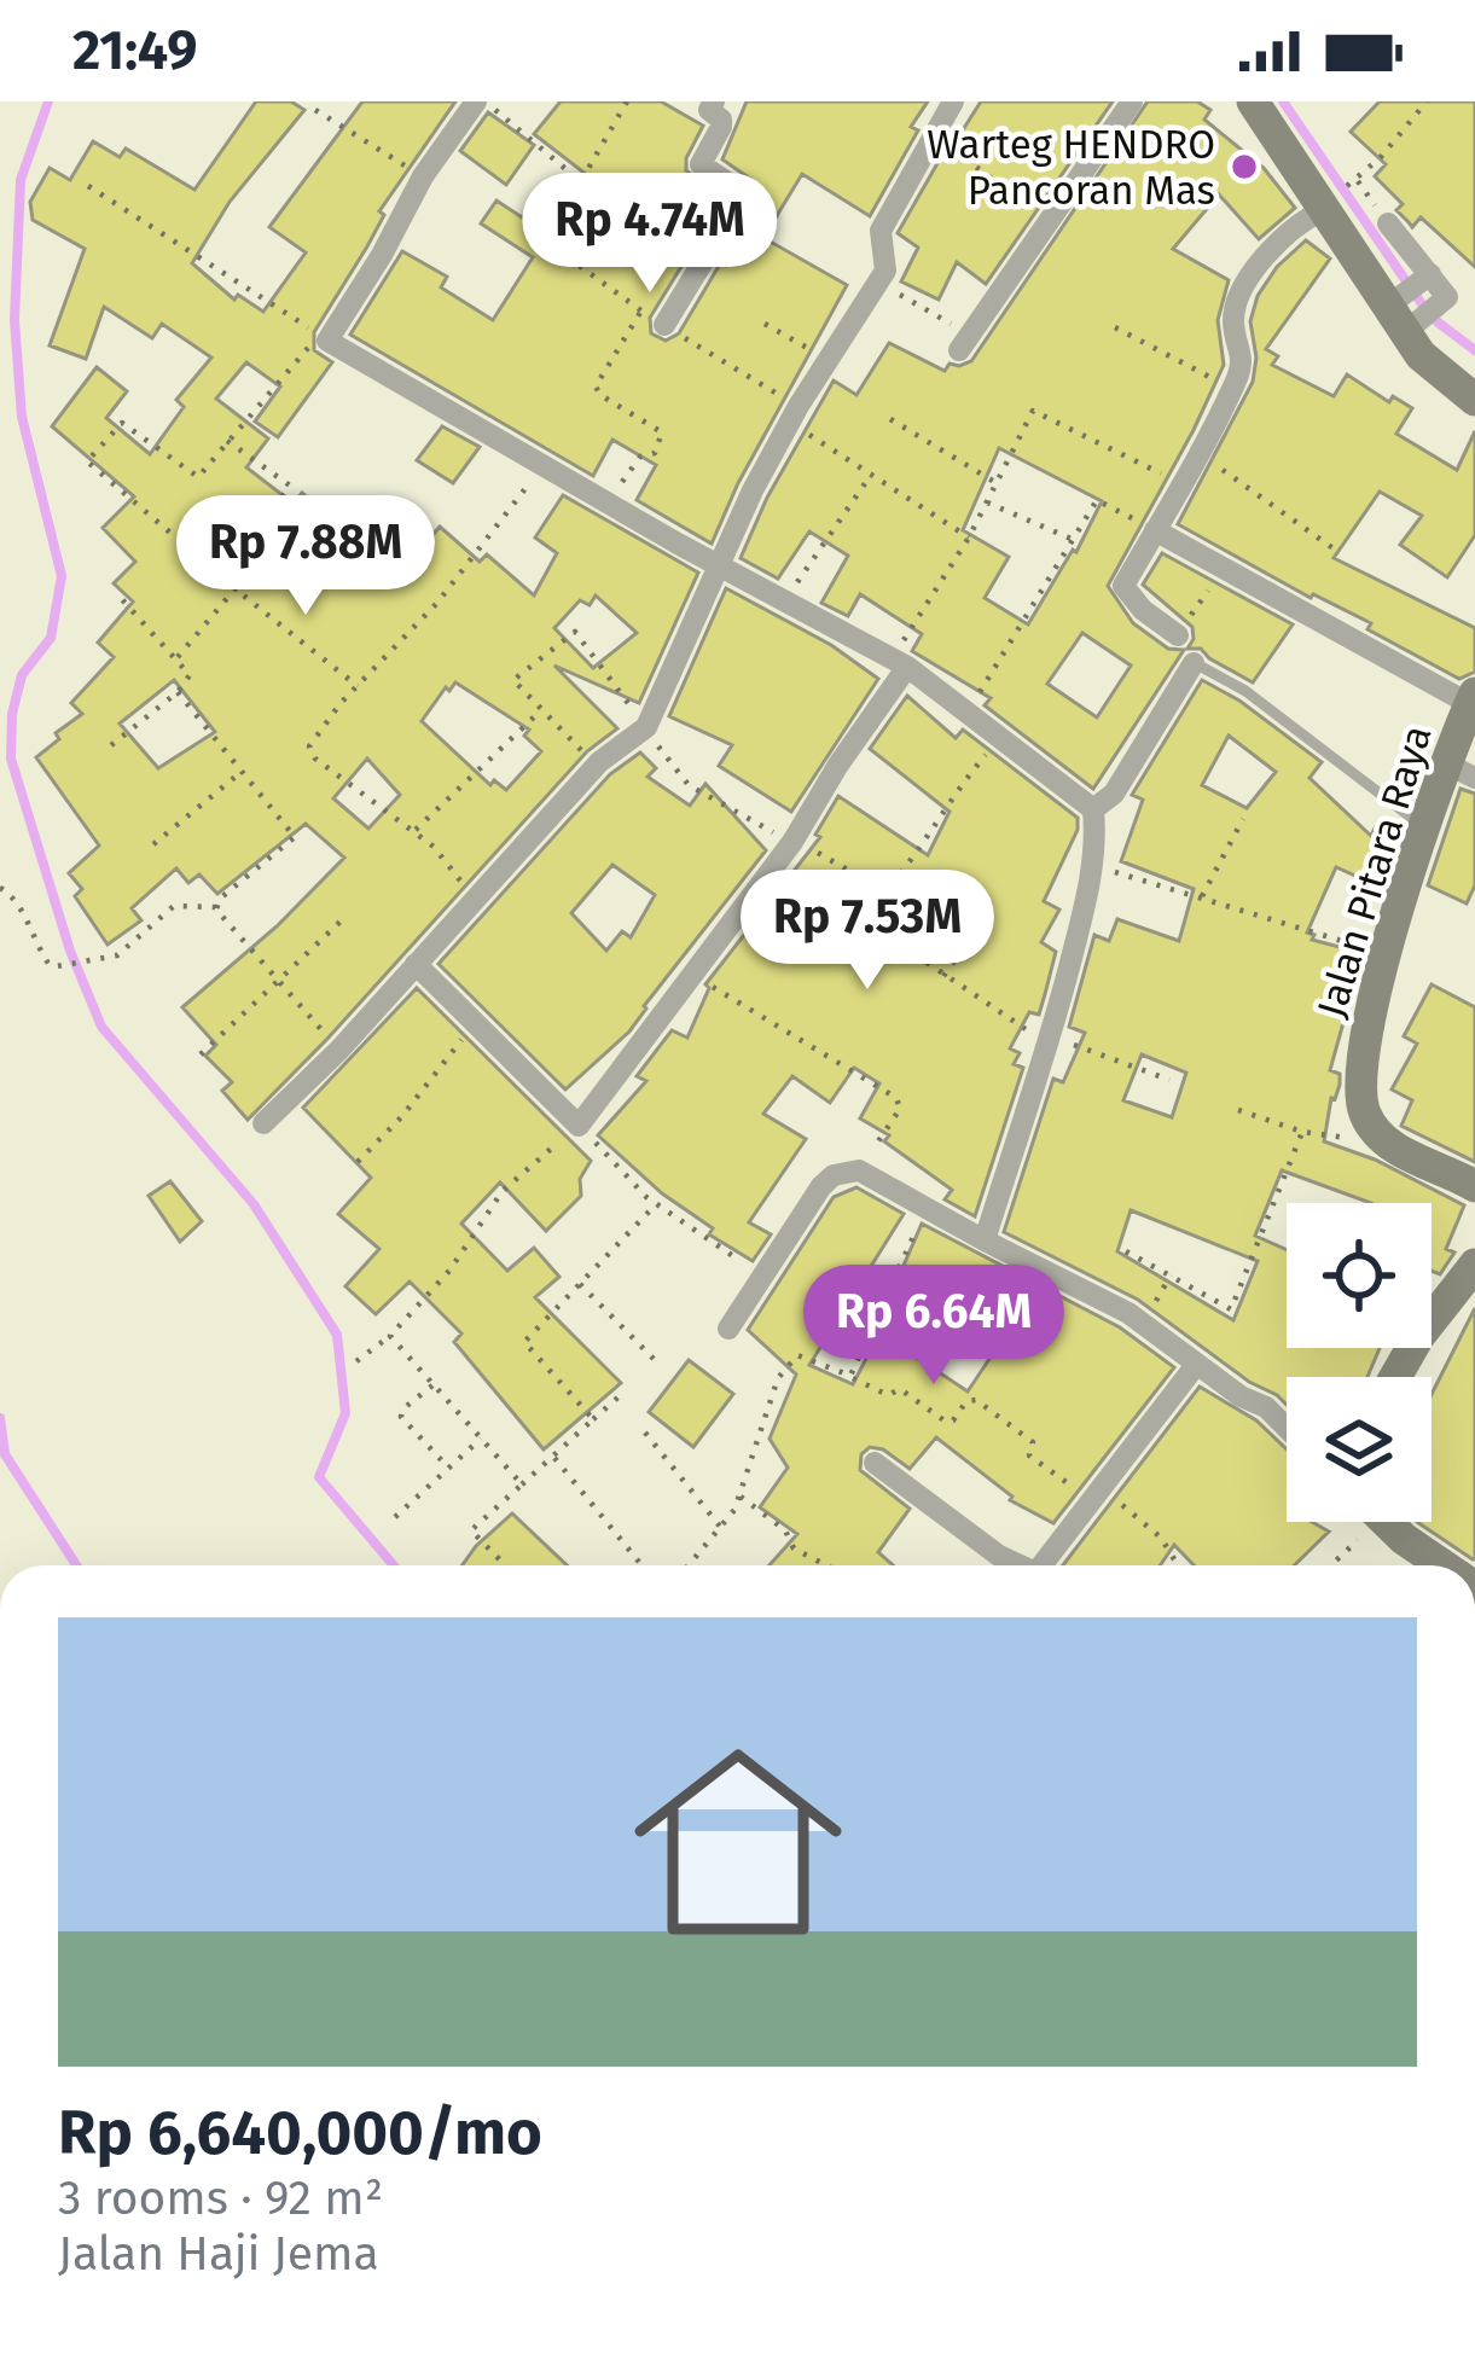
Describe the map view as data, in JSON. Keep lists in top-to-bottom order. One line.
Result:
{"streets":{"main road":["Jalan Pitara Raya"]},"places":["Warteg HENDRO Pancoran Mas"],"page":{"status":"21:49","price":["Rp 4.74M","Rp 7.88M","Rp 7.53M","Rp 6.64M"],"list":[{"name":"Rp 6,640,000/mo","note":"3 rooms · 92 m² · Jalan Haji Jema"}]}}
